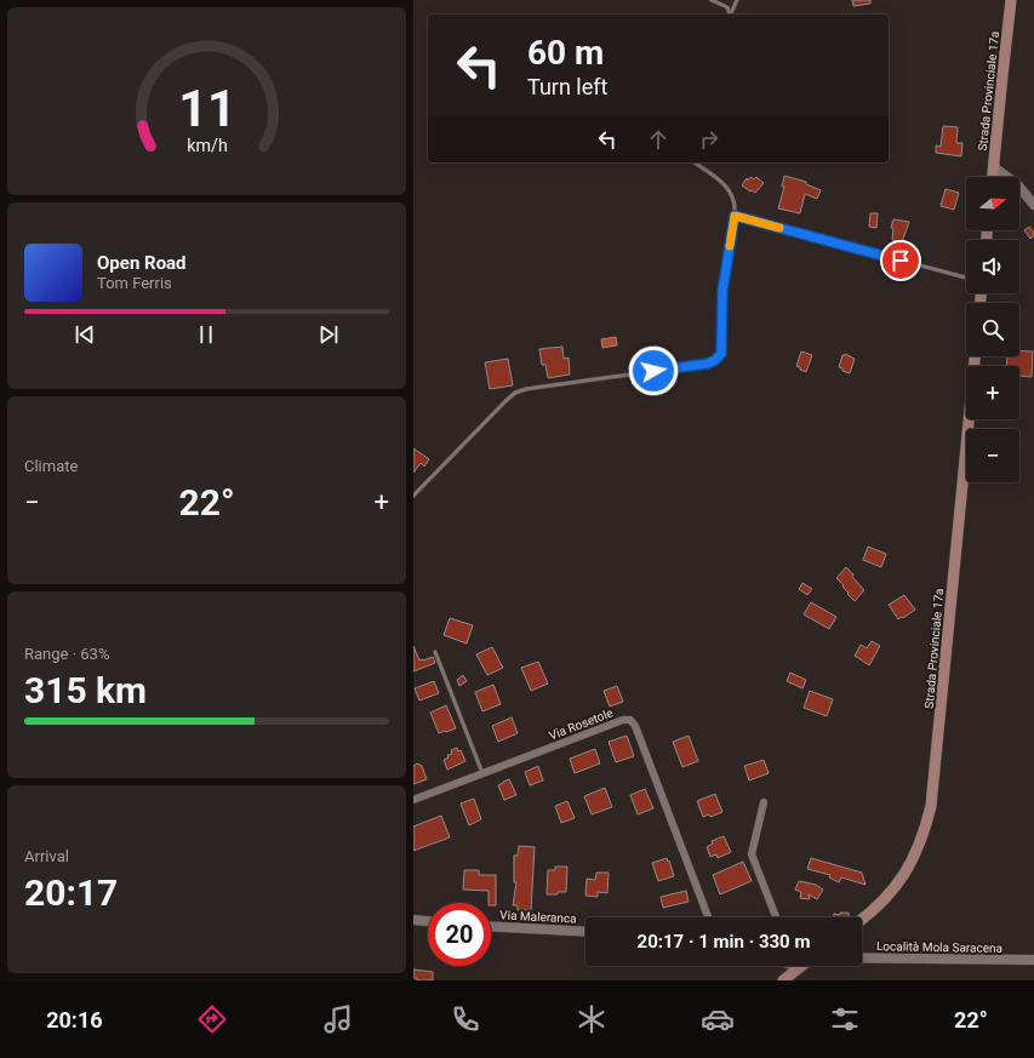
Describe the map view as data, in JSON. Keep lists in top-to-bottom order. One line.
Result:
{"streets":{"main road":["Strada Provinciale 17a"],"street":["Via Rosetole","Via Maleranca","Località Mola Saracena"]},"north":"right","page":{"turn":["60 m","Turn left"],"map_buttons":["+","−"],"song":["Open Road","Tom Ferris"],"tile":["Climate",["Range · 63%","315 km"],["Arrival","20:17"]],"heat":["−","22°","+"],"limit":"20","trip":"20:17 · 1 min · 330 m","tabs":["20:16","22°"],"gauge":["11","km/h"]}}
